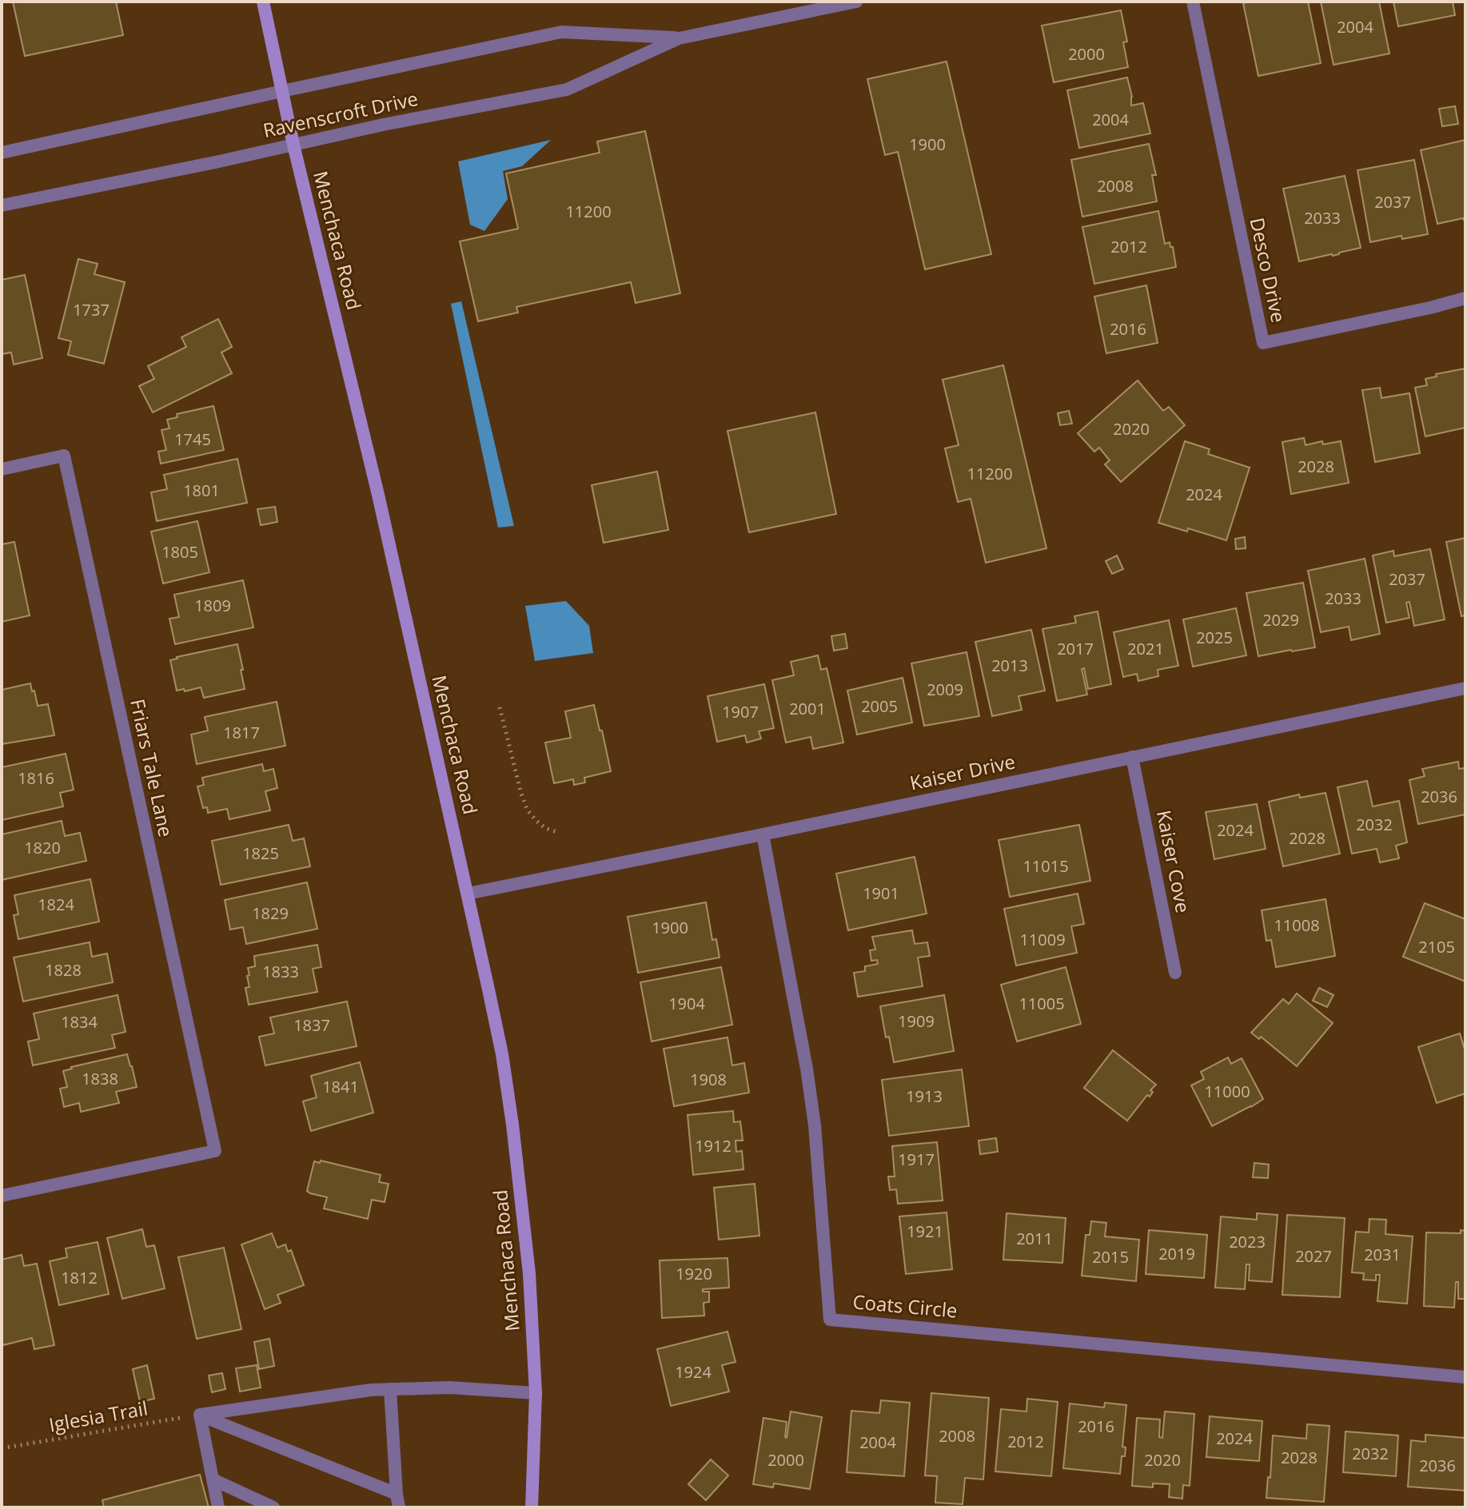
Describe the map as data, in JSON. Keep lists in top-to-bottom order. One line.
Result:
{"streets":{"main road":["Menchaca Road"],"street":["Ravenscroft Drive","Desco Drive","Friars Tale Lane","Kaiser Drive","Kaiser Cove","Coats Circle"],"path":["Iglesia Trail"]},"crossings":[["Ravenscroft Drive","Menchaca Road"],["Menchaca Road","Kaiser Drive"],["Kaiser Drive","Kaiser Cove"],["Kaiser Drive","Coats Circle"]],"house_numbers":["2004","2000","2004","1900","2008","2037","11200","2033","2012","1737","2016","2020","1745","2028","11200","1801","2024","1805","2037","2033","1809","2029","2025","2017","2021","2013","2009","2005","2001","1907","1817","1816","2036","2032","2024","2028","1820","1825","11015","1901","1824","1829","11008","1900","11009","2105","1828","1833","1904","11005","1909","1834","1837","1838","1908","1841","11000","1913","1912","1917","1921","2011","2023","2019","2031","2027","2015","1920","1812","1924","2016","2008","2024","2012","2004","2032","2028","2000","2020","2036"]}
